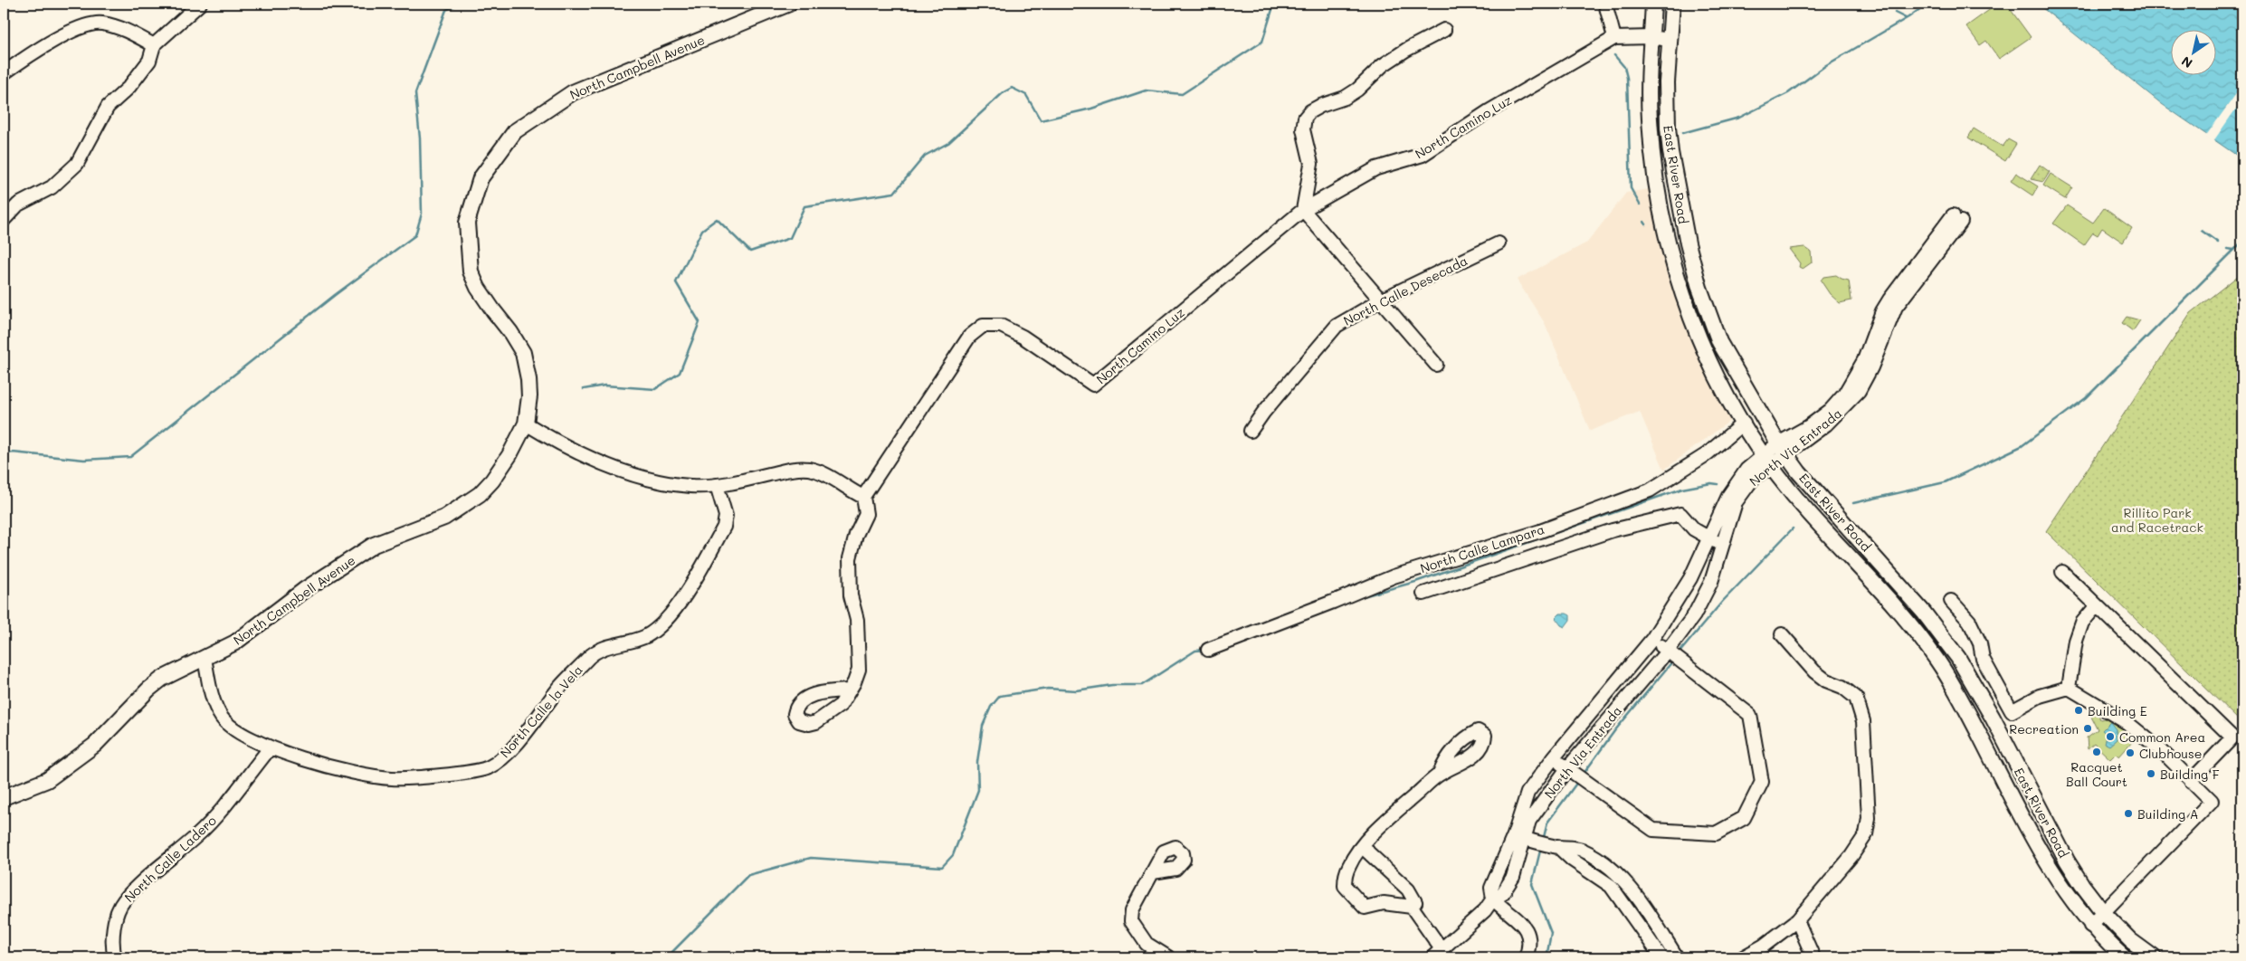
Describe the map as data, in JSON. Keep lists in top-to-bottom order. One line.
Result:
{"streets":{"main road":["North Campbell Avenue","East River Road"],"street":["North Camino Luz","North Calle Desecada","North Via Entrada","North Calle Lampara","North Calle la Vela","North Calle Ladero"]},"crossings":[["North Campbell Avenue","North Calle la Vela"],["North Camino Luz","East River Road"],["East River Road","North Via Entrada"],["East River Road","North Calle Lampara"],["North Via Entrada","North Calle Lampara"],["North Calle la Vela","North Calle Ladero"]],"parks":["Rillito Park and Racetrack"],"places":["Building E","Recreation","Common Area","Racquet Ball Court","Clubhouse","Building F","Building A"],"north":"bottom left"}
